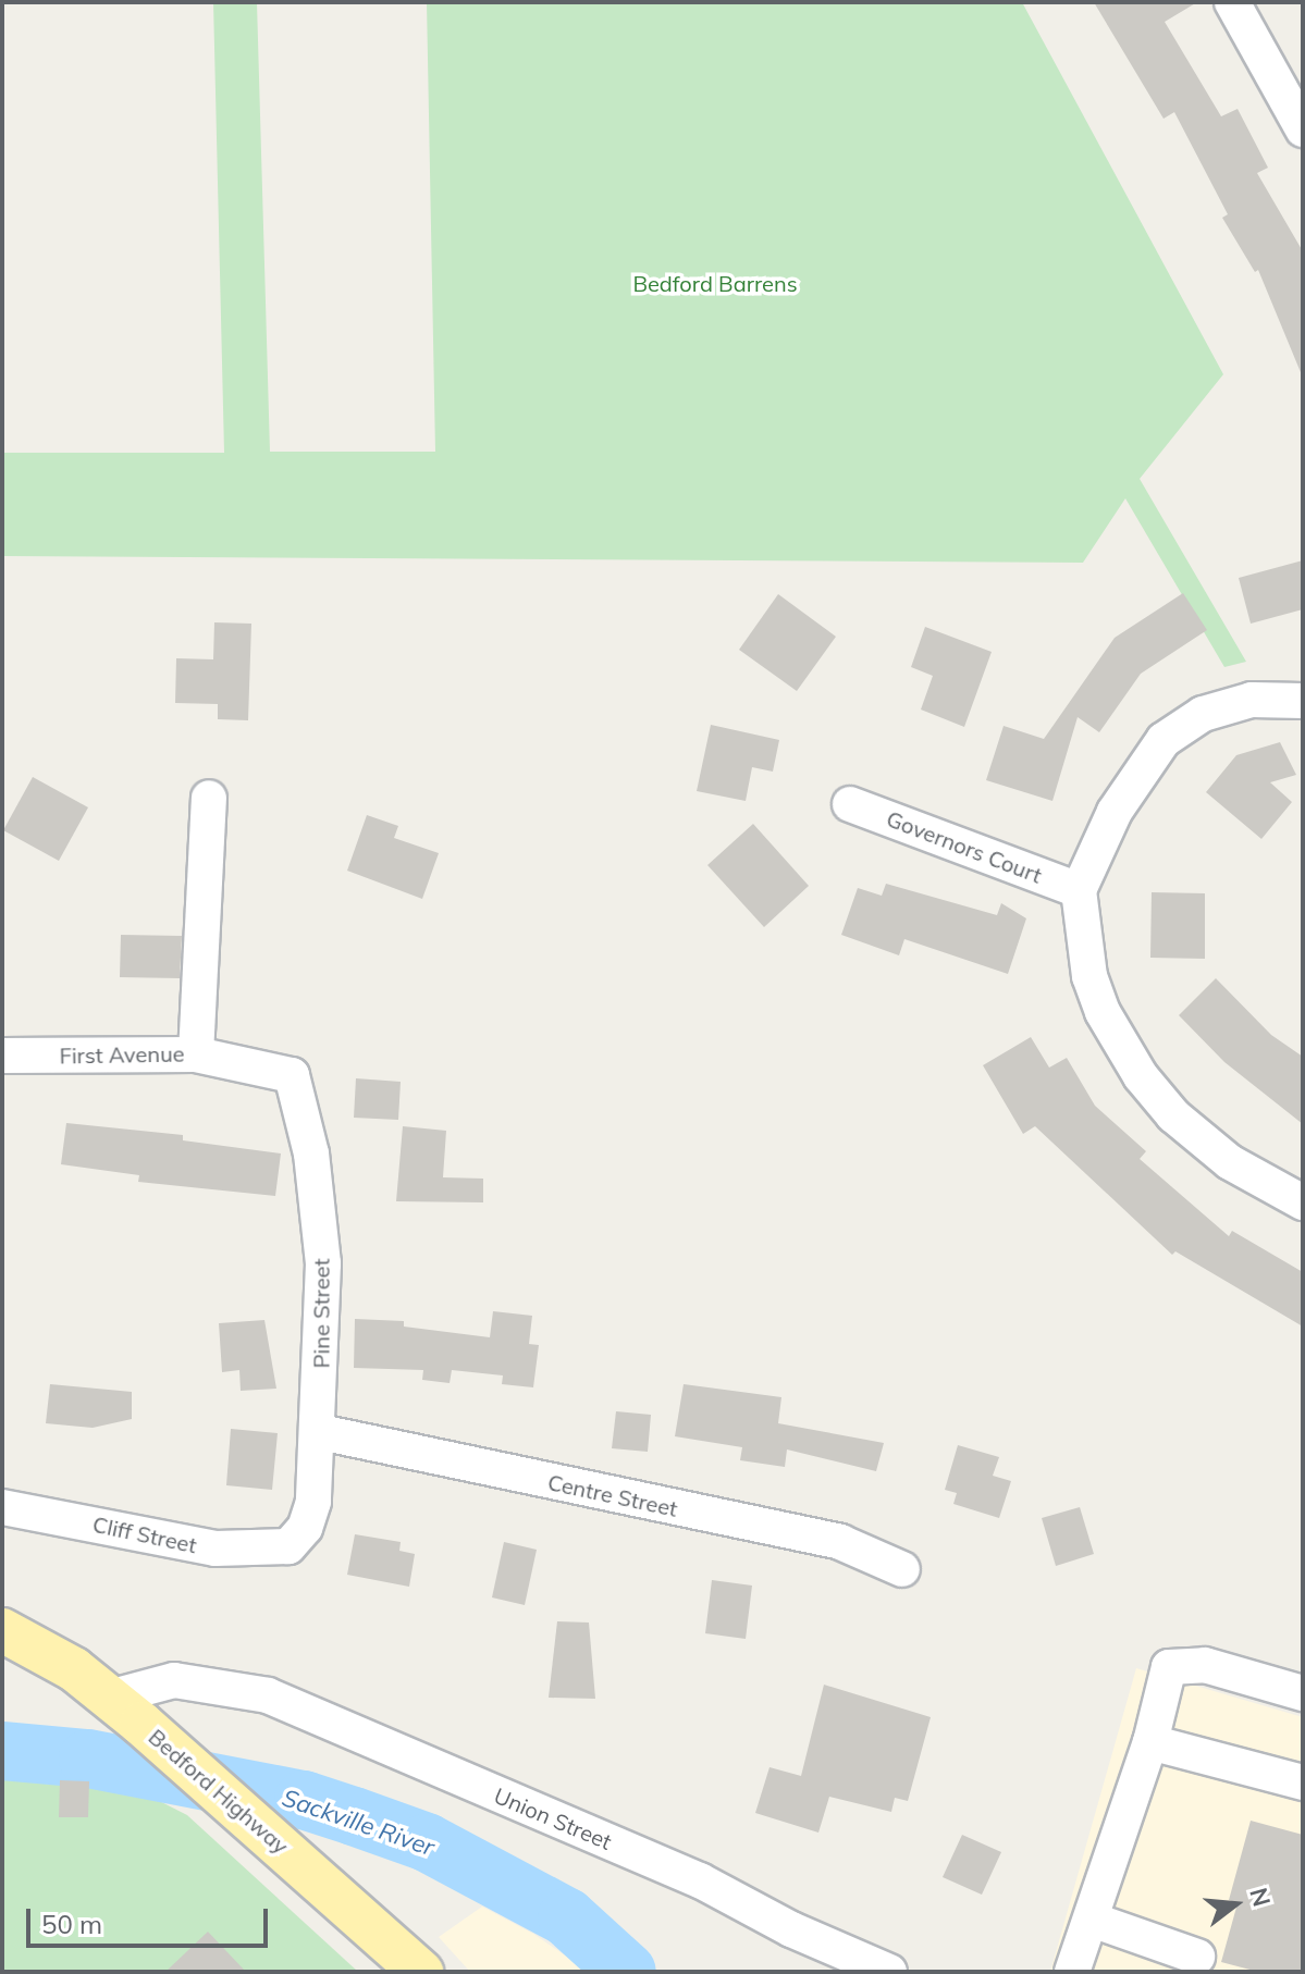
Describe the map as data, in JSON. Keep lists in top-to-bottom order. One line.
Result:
{"streets":{"main road":["Bedford Highway"],"street":["Governors Court","First Avenue","Pine Street","Centre Street","Cliff Street","Union Street"]},"crossings":[["First Avenue","Pine Street"],["Pine Street","Centre Street"],["Pine Street","Cliff Street"],["Bedford Highway","Union Street"]],"water":["Sackville River"],"parks":["Bedford Barrens"],"scale_bar":"50 m","north":"right"}
